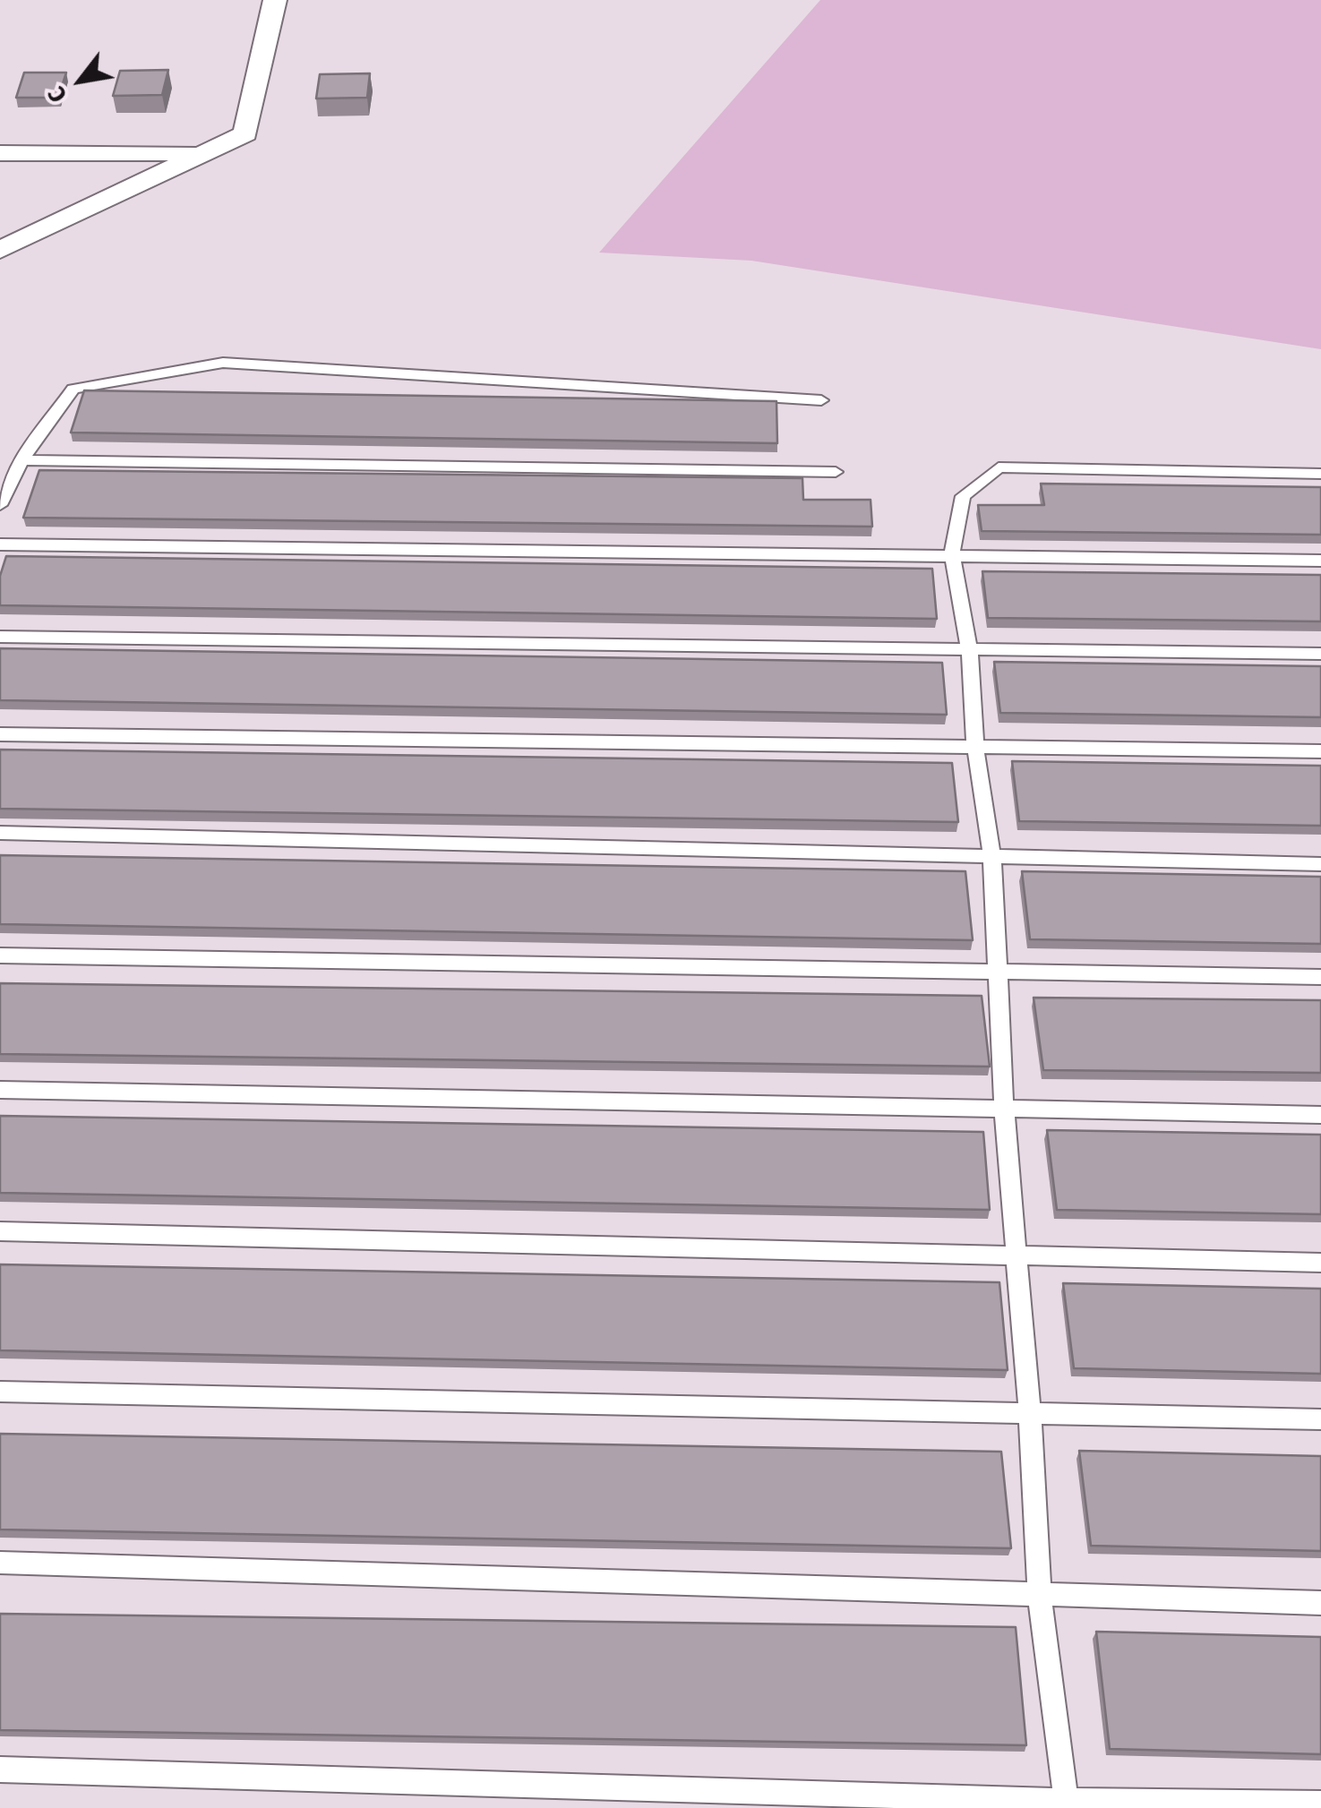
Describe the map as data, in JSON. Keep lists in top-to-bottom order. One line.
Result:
{"north":"bottom left"}
